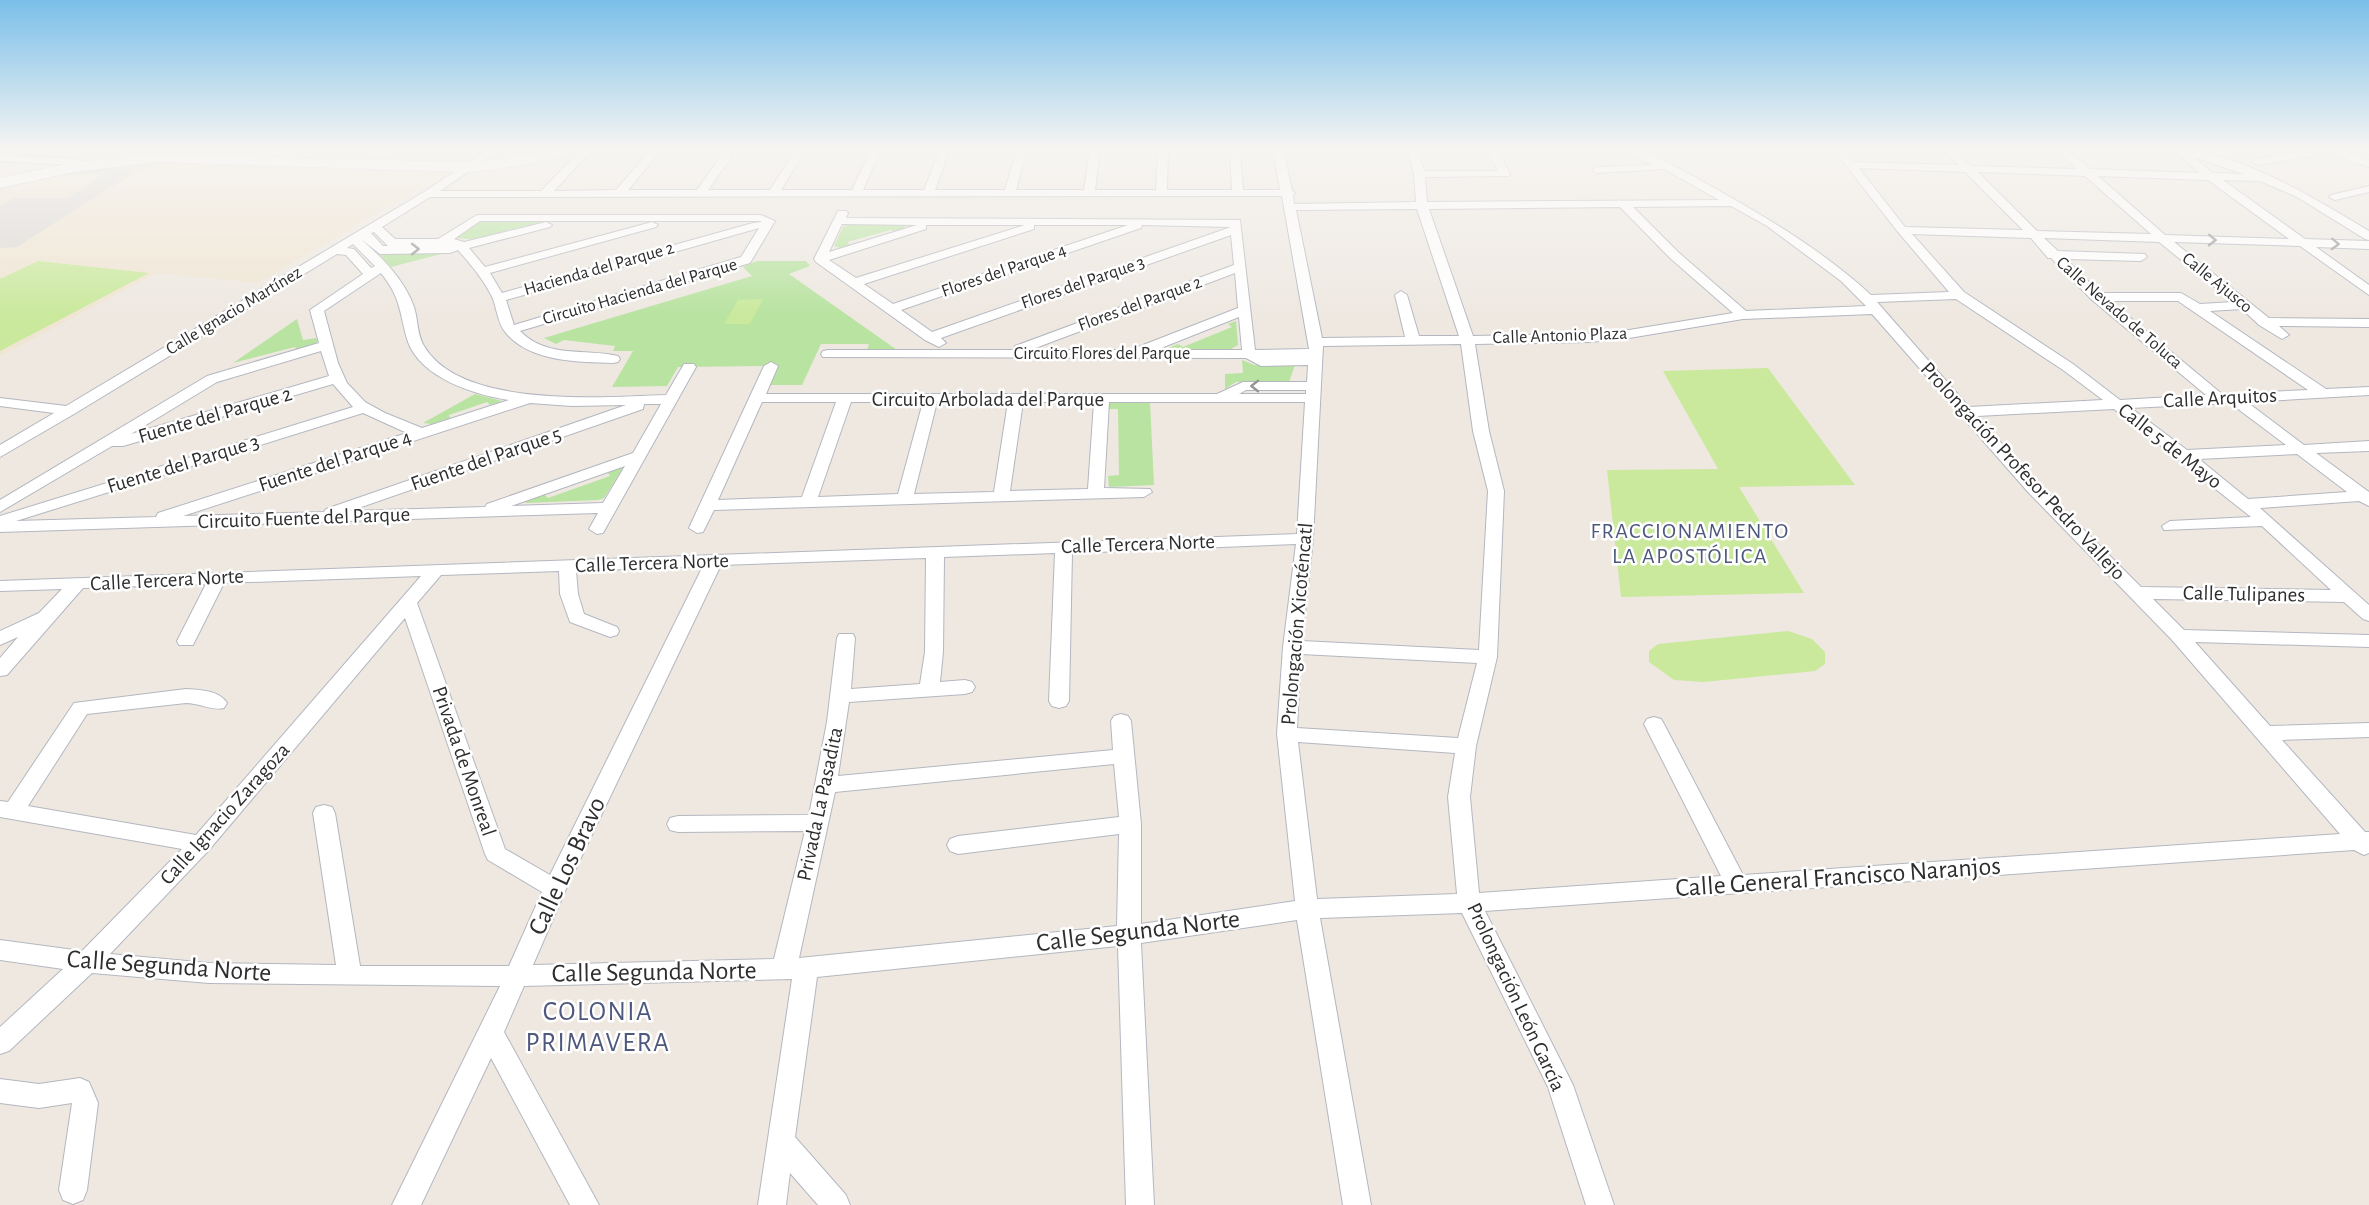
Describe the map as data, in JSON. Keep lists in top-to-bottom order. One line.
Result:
{"streets":{"street":["Hacienda del Parque 2","Flores del Parque 4","Flores del Parque 3","Calle Ajusco","Circuito Hacienda del Parque","Flores del Parque 2","Calle Ignacio Martínez","Calle Nevado de Toluca","Calle Antonio Plaza","Circuito Flores del Parque","Calle Arquitos","Circuito Arbolada del Parque","Fuente del Parque 2","Calle 5 de Mayo","Fuente del Parque 5","Fuente del Parque 4","Fuente del Parque 3","Prolongación Profesor Pedro Vallejo","Circuito Fuente del Parque","Calle Tercera Norte","Calle Tulipanes","Prolongación Xicoténcatl","Privada de Monreal","Privada La Pasadita","Calle Ignacio Zaragoza","Calle Los Bravo","Calle General Francisco Naranjos","Calle Segunda Norte","Prolongación León García"]},"crossings":[["Hacienda del Parque 2","Circuito Hacienda del Parque"],["Flores del Parque 2","Circuito Flores del Parque"],["Calle Nevado de Toluca","Calle Arquitos"],["Calle Antonio Plaza","Circuito Flores del Parque"],["Calle Antonio Plaza","Prolongación Profesor Pedro Vallejo"],["Calle Antonio Plaza","Prolongación Xicoténcatl"],["Calle Antonio Plaza","Prolongación León García"],["Circuito Flores del Parque","Prolongación Xicoténcatl"],["Calle Arquitos","Calle 5 de Mayo"],["Calle Arquitos","Prolongación Profesor Pedro Vallejo"],["Circuito Arbolada del Parque","Prolongación Xicoténcatl"],["Calle 5 de Mayo","Calle Tulipanes"],["Fuente del Parque 5","Circuito Fuente del Parque"],["Fuente del Parque 4","Circuito Fuente del Parque"],["Prolongación Profesor Pedro Vallejo","Calle Tulipanes"],["Prolongación Profesor Pedro Vallejo","Calle General Francisco Naranjos"],["Calle Tercera Norte","Prolongación Xicoténcatl"],["Calle Tercera Norte","Calle Ignacio Zaragoza"],["Calle Tercera Norte","Calle Los Bravo"],["Prolongación Xicoténcatl","Calle General Francisco Naranjos"],["Prolongación Xicoténcatl","Calle Segunda Norte"],["Privada de Monreal","Calle Ignacio Zaragoza"],["Privada de Monreal","Calle Los Bravo"],["Privada La Pasadita","Calle Segunda Norte"],["Calle Ignacio Zaragoza","Calle Segunda Norte"],["Calle Los Bravo","Calle Segunda Norte"],["Calle General Francisco Naranjos","Calle Segunda Norte"],["Calle General Francisco Naranjos","Prolongación León García"]],"districts":["FRACCIONAMIENTO LA APOSTÓLICA","COLONIA PRIMAVERA"]}
